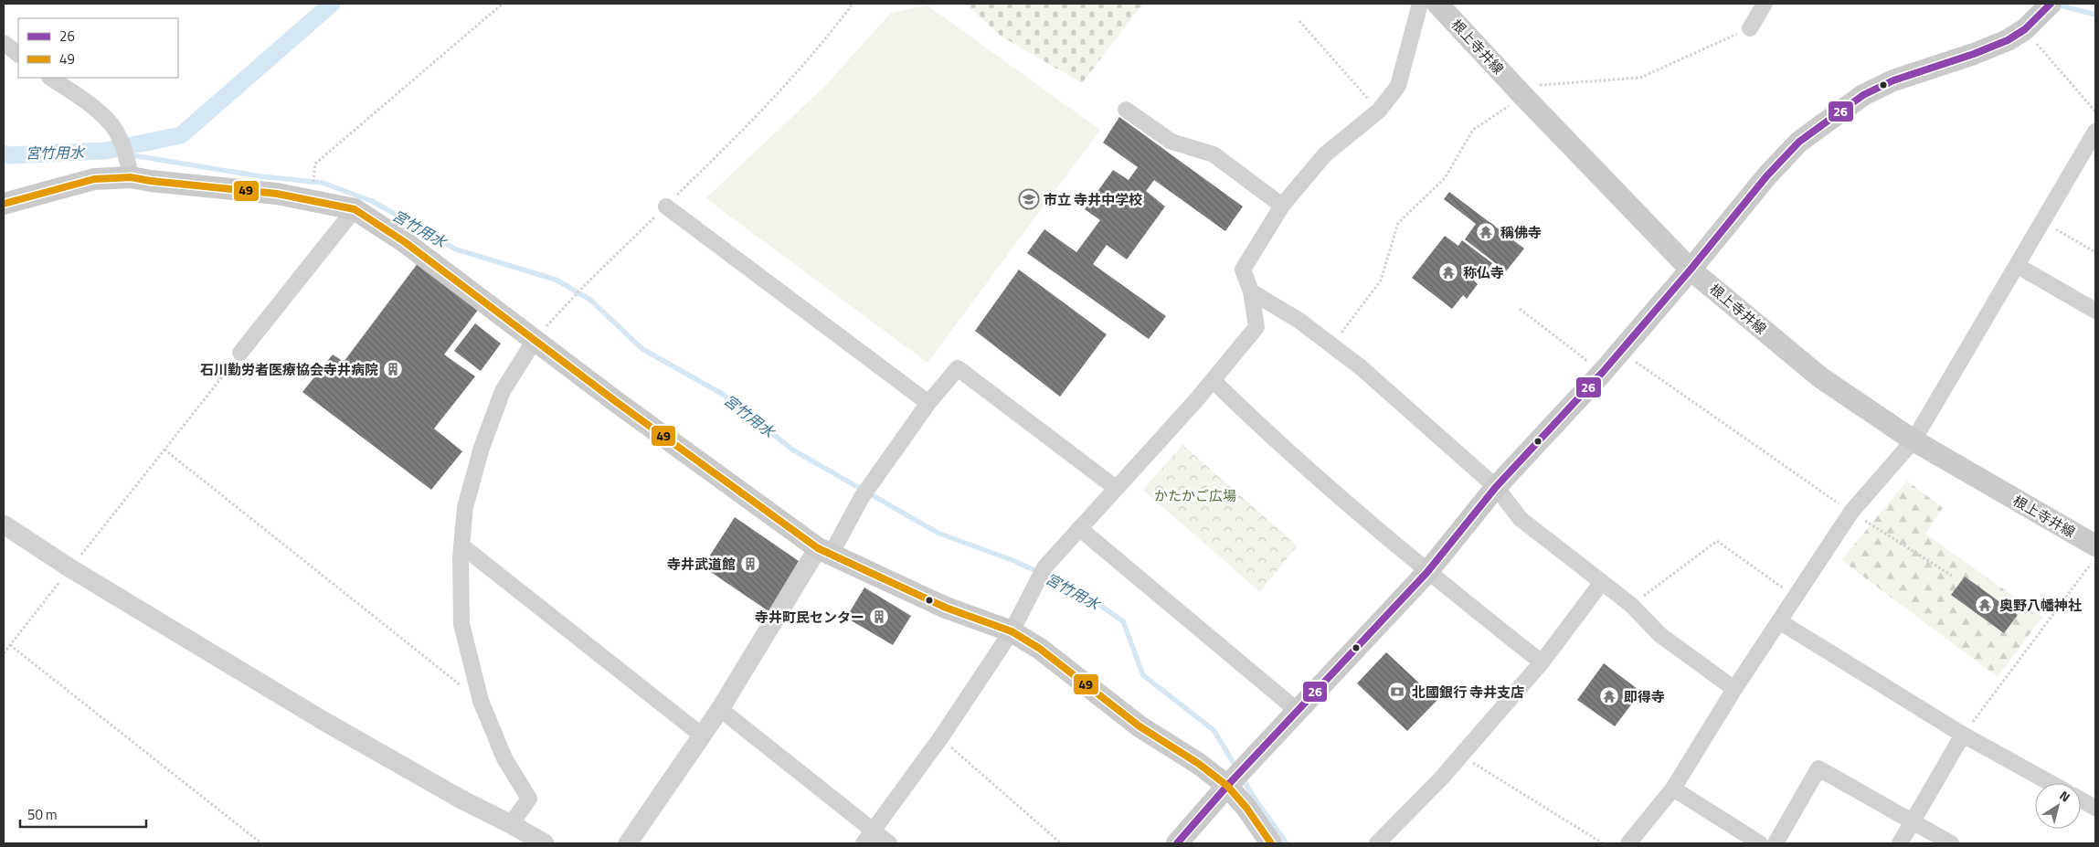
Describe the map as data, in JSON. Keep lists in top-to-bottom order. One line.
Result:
{"streets":{"main road":["根上寺井線"]},"water":["宮竹用水"],"parks":["かたかご広場"],"places":{"school or university":["市立 寺井中学校"],"temple":["稱佛寺","称仏寺","奥野八幡神社","即得寺"],"building":["石川勤労者医療協会寺井病院","寺井武道館","寺井町民センター"],"bank":["北國銀行 寺井支店"]},"lines":["transit line 26","transit line 49"],"legend":["26","49"],"scale_bar":"50 m","north":"top right"}
